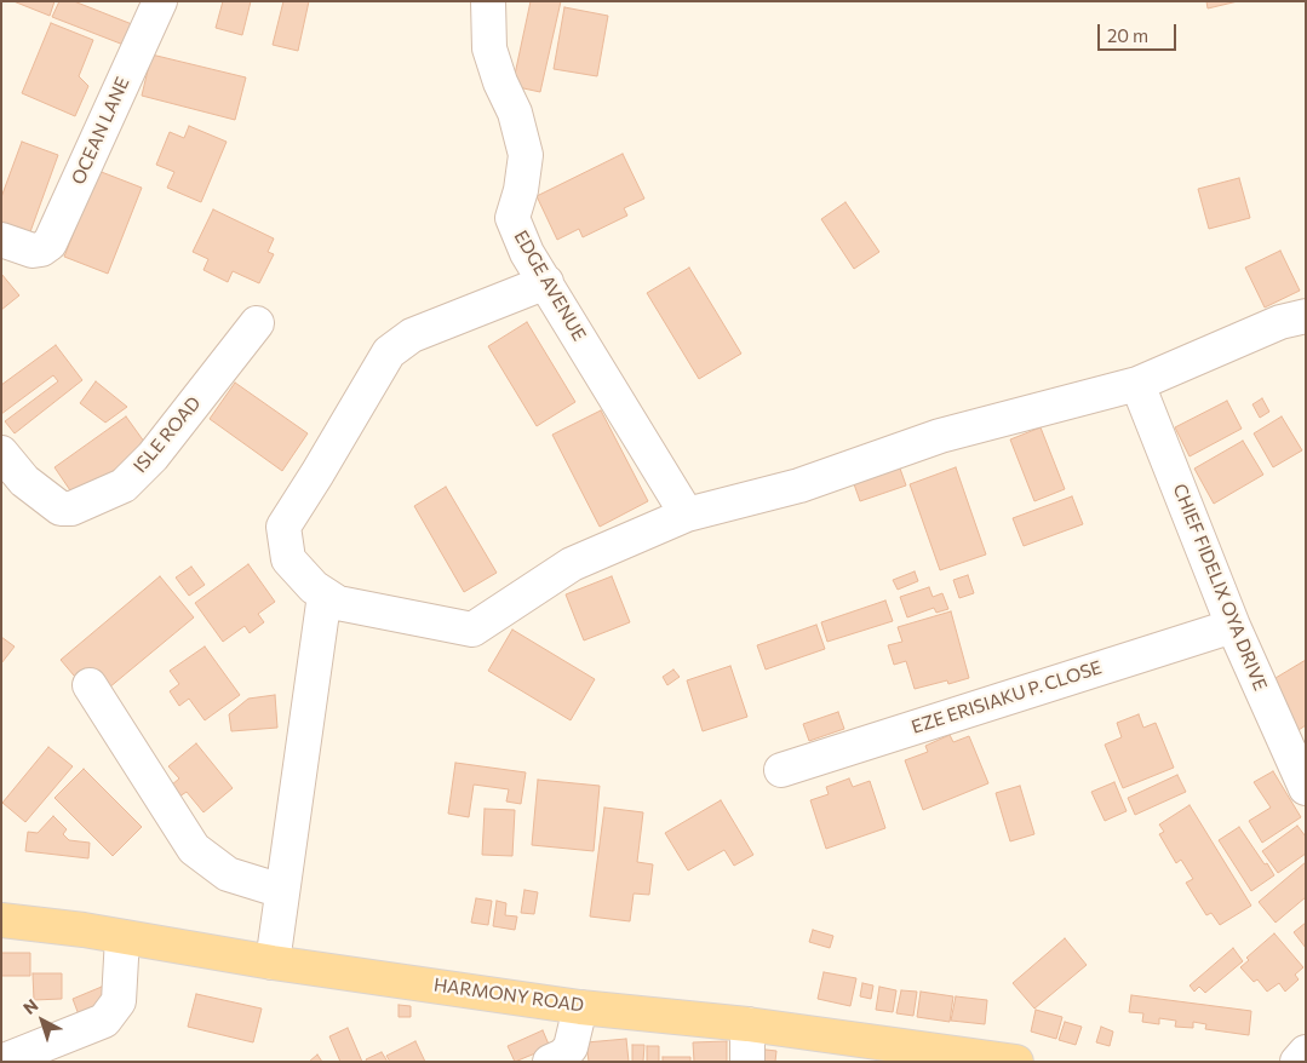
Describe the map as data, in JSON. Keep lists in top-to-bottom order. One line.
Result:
{"streets":{"main road":["HARMONY ROAD"],"street":["OCEAN LANE","EDGE AVENUE","ISLE ROAD","CHIEF FIDELIX OYA DRIVE","EZE ERISIAKU P. CLOSE"]},"crossings":[["CHIEF FIDELIX OYA DRIVE","EZE ERISIAKU P. CLOSE"]],"scale_bar":"20 m","north":"top left"}
